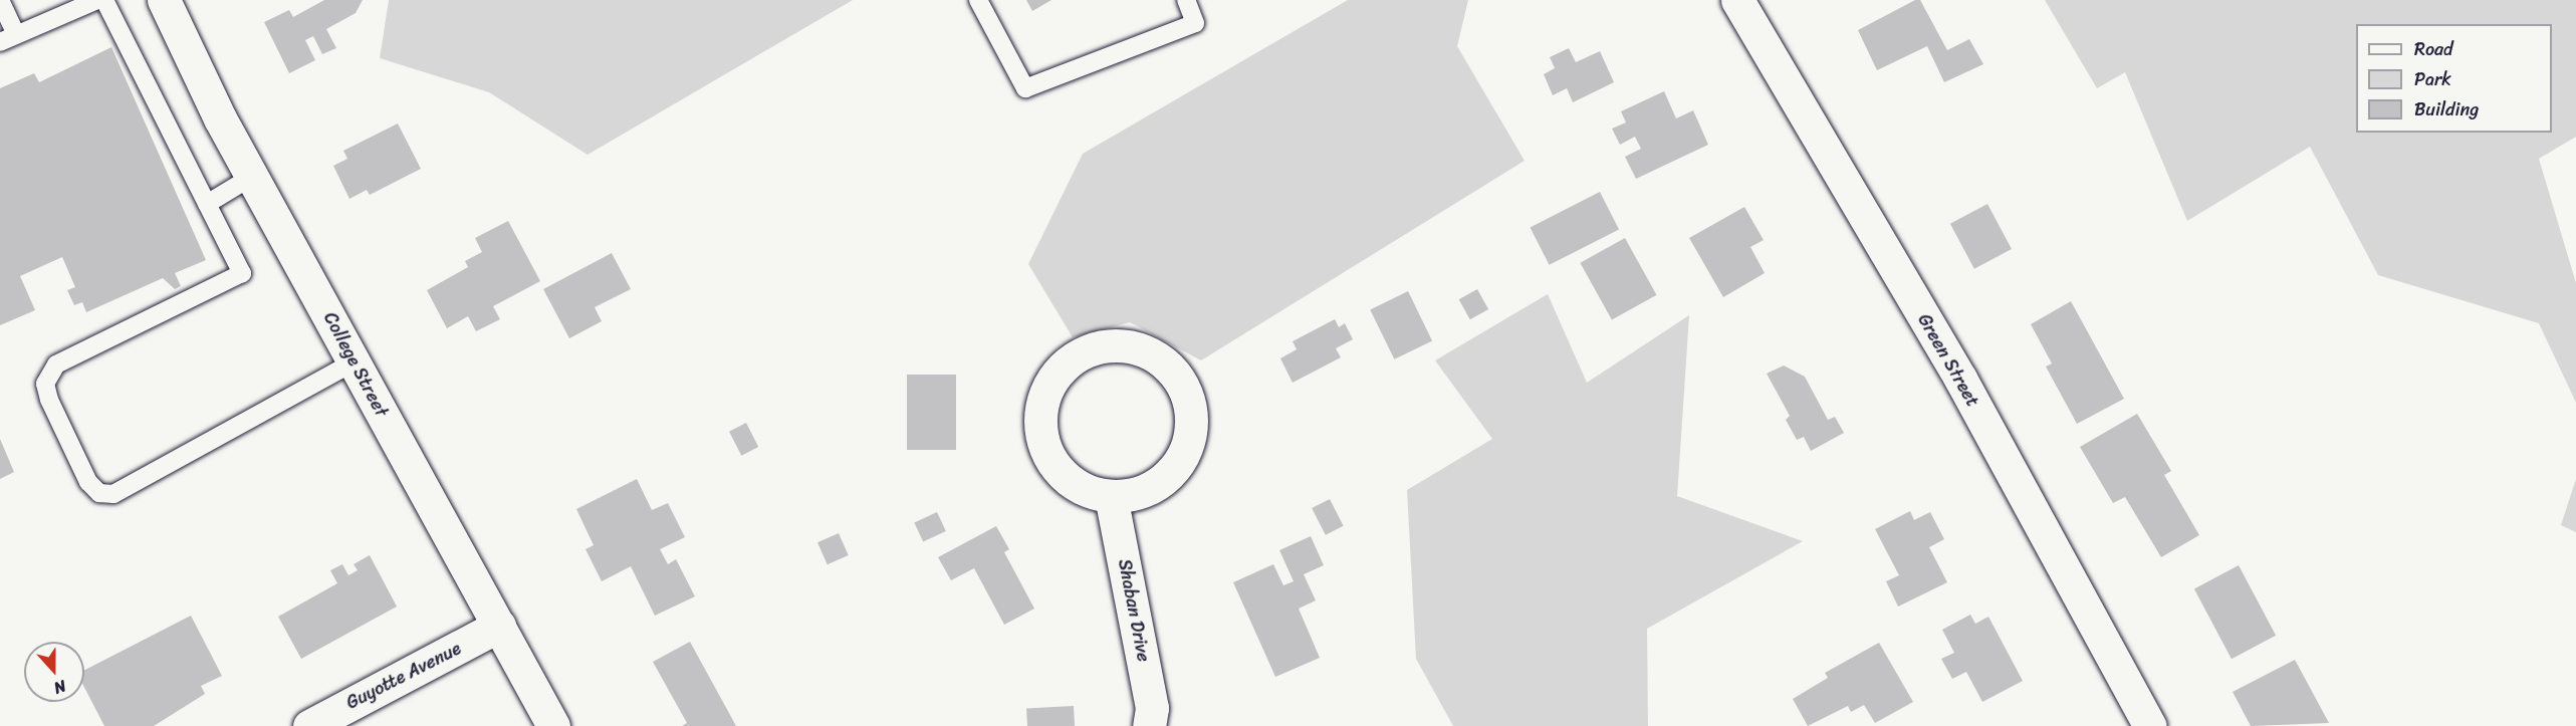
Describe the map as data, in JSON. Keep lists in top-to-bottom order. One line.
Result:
{"streets":{"street":["Green Street","College Street","Shaban Drive","Guyotte Avenue"]},"crossings":[["College Street","Guyotte Avenue"]],"legend":["Road","Park","Building"],"north":"bottom"}
